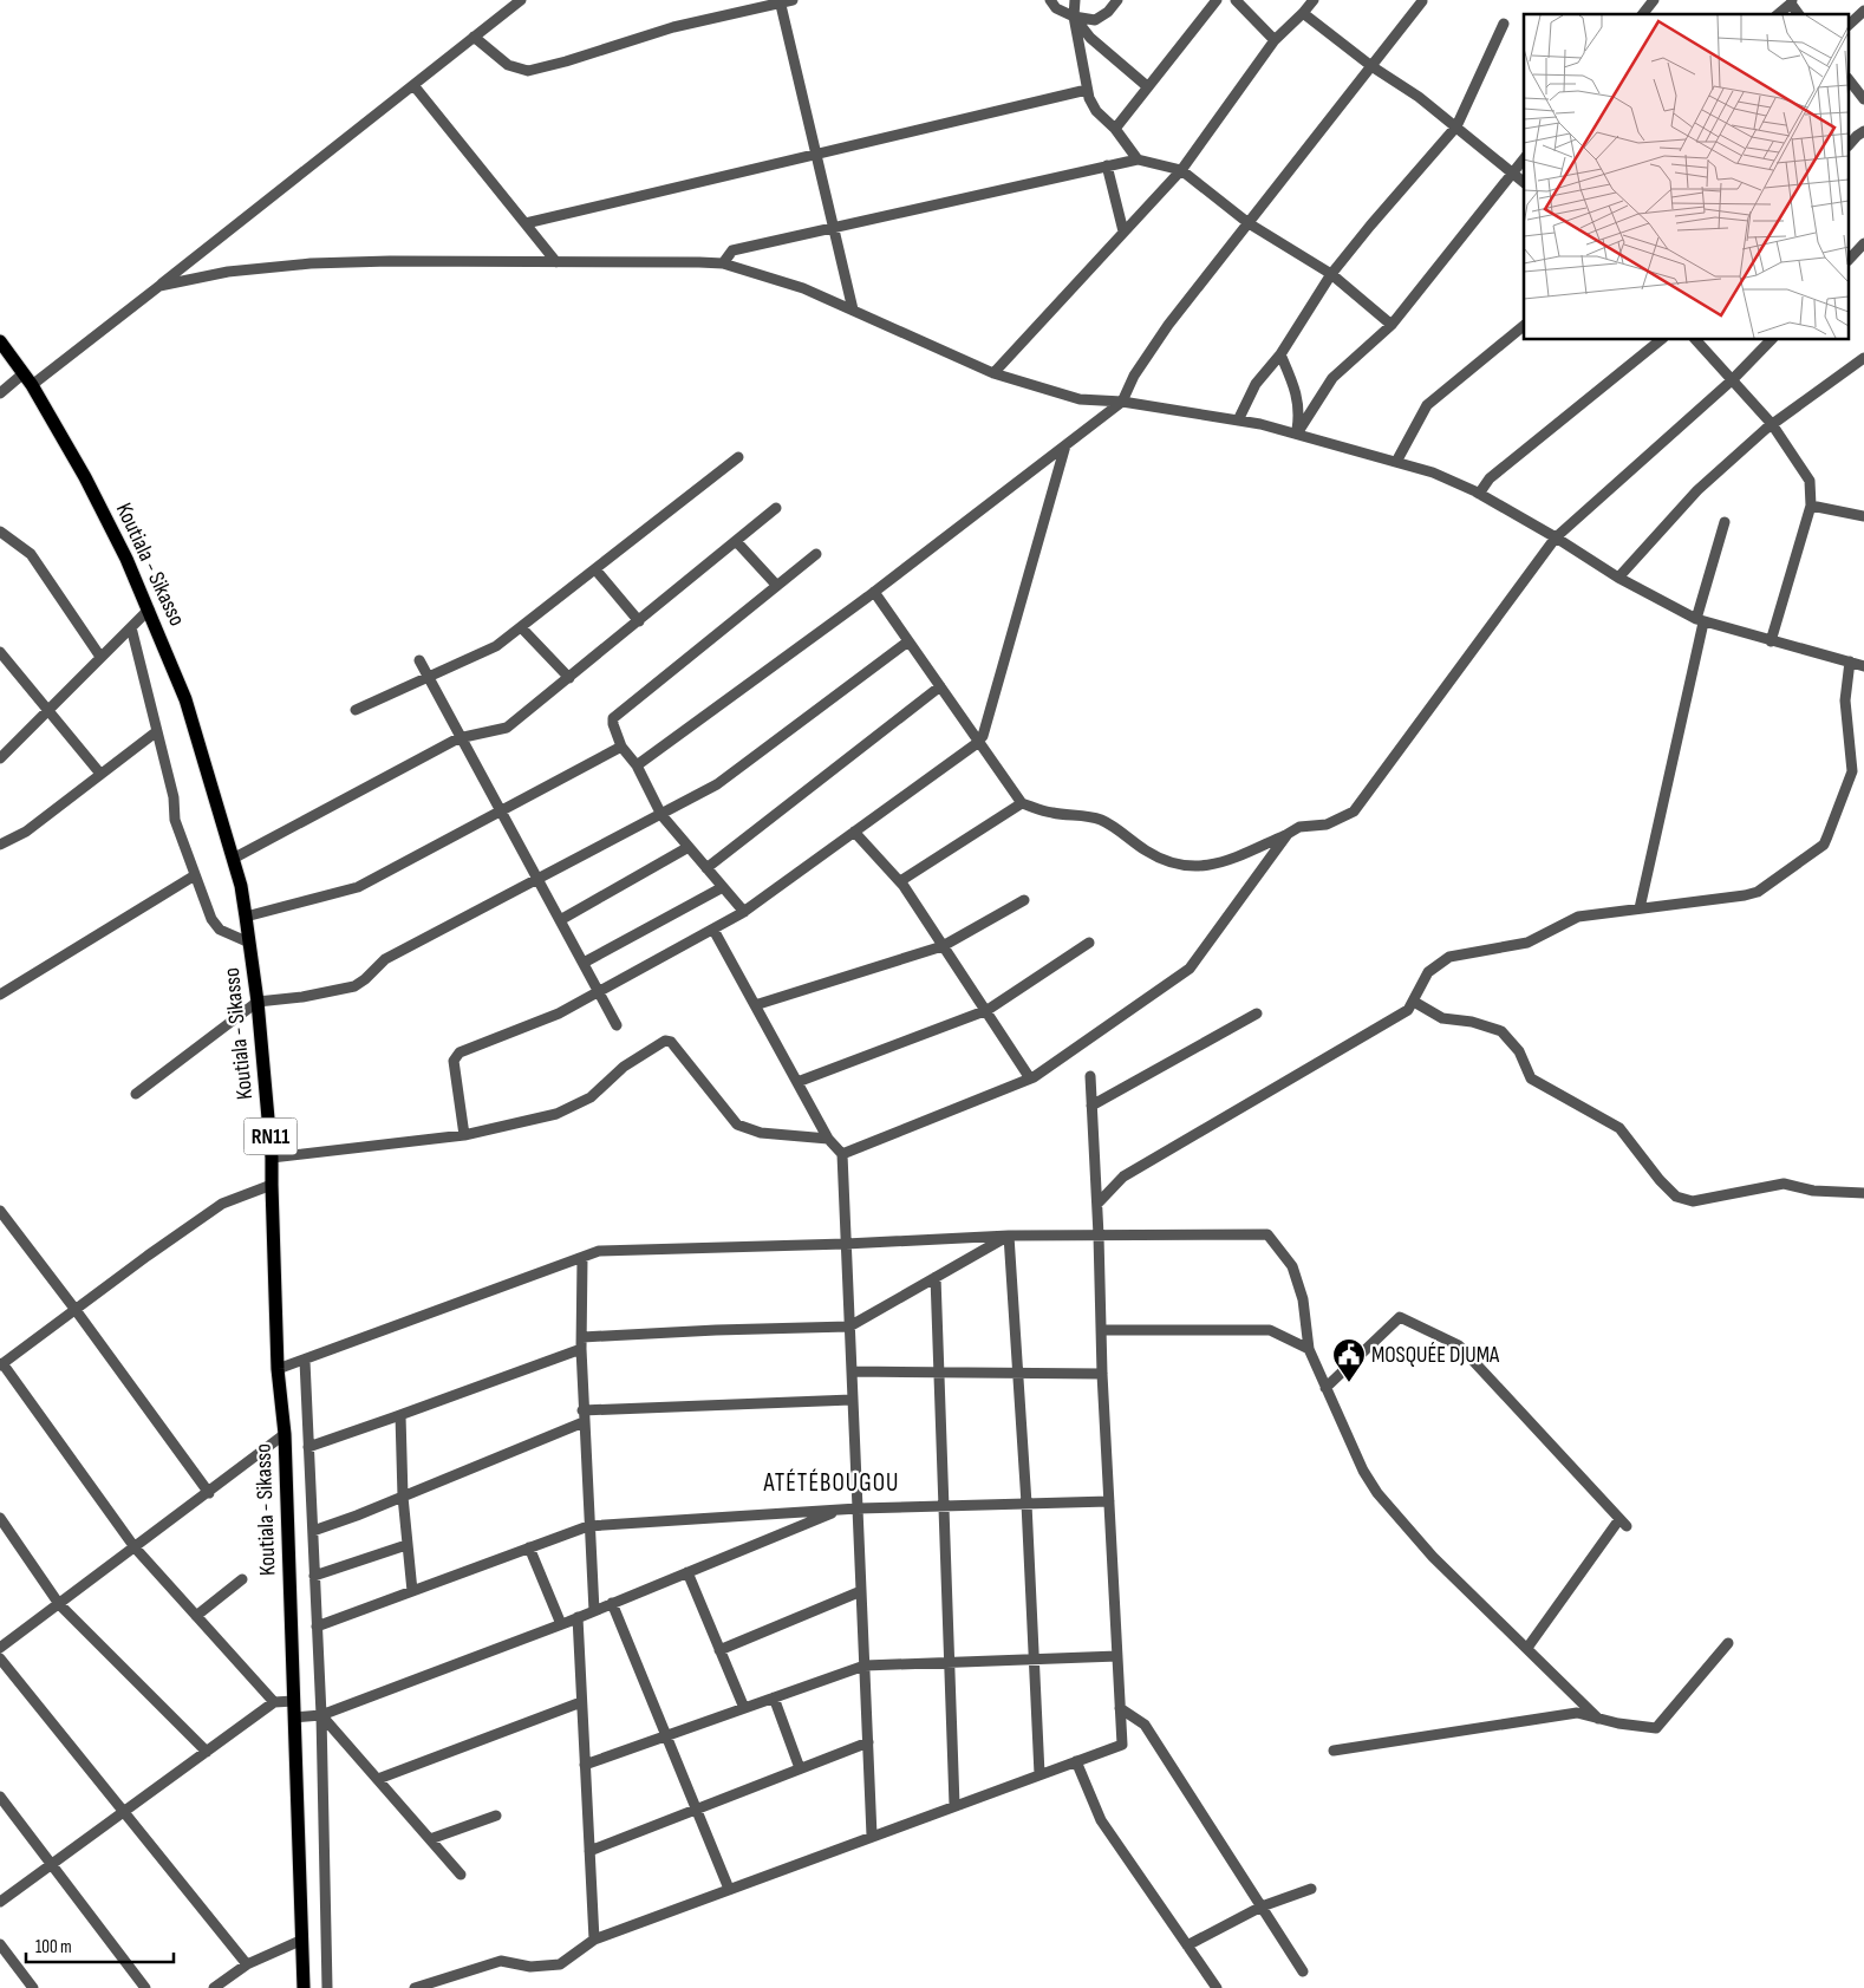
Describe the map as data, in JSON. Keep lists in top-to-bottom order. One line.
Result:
{"streets":{"main road":["Koutiala - Sikasso","RN11"]},"districts":["ATÉTÉBOUGOU"],"places":{"public building":["MOSQUÉE DJUMA"]},"scale_bar":"100 m"}
